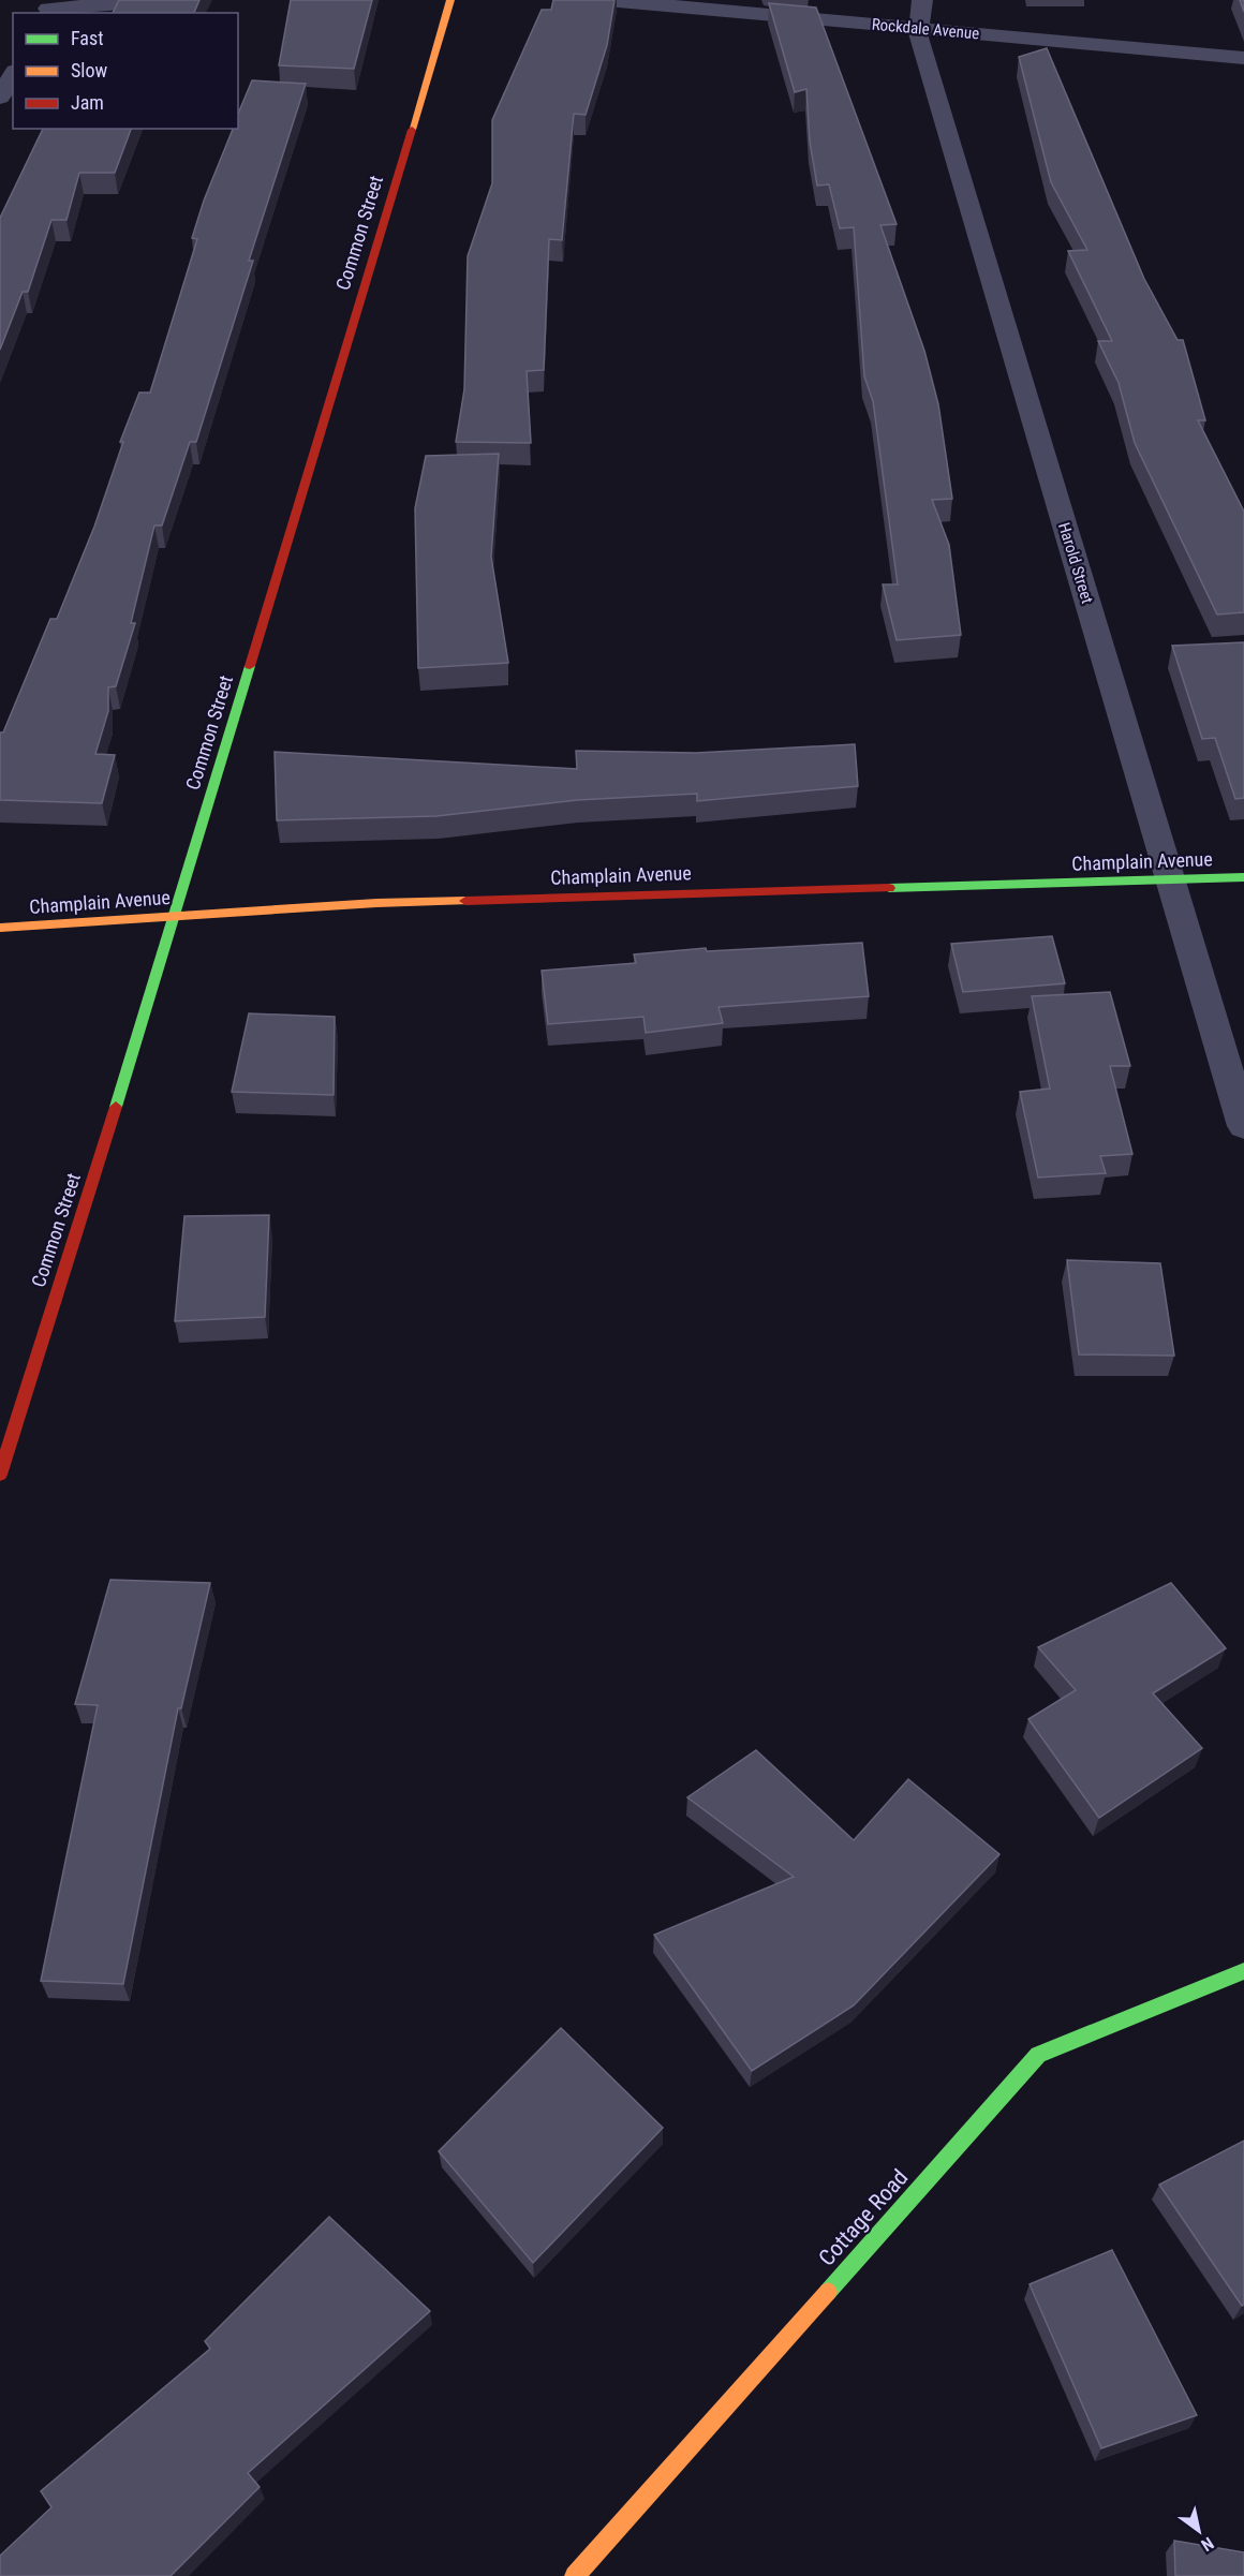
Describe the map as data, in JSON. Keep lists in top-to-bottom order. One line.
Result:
{"streets":{"street":["Rockdale Avenue","Common Street","Harold Street","Champlain Avenue","Cottage Road"]},"crossings":[["Rockdale Avenue","Harold Street"],["Common Street","Champlain Avenue"],["Harold Street","Champlain Avenue"]],"legend":["Fast","Slow","Jam"],"north":"bottom right"}
